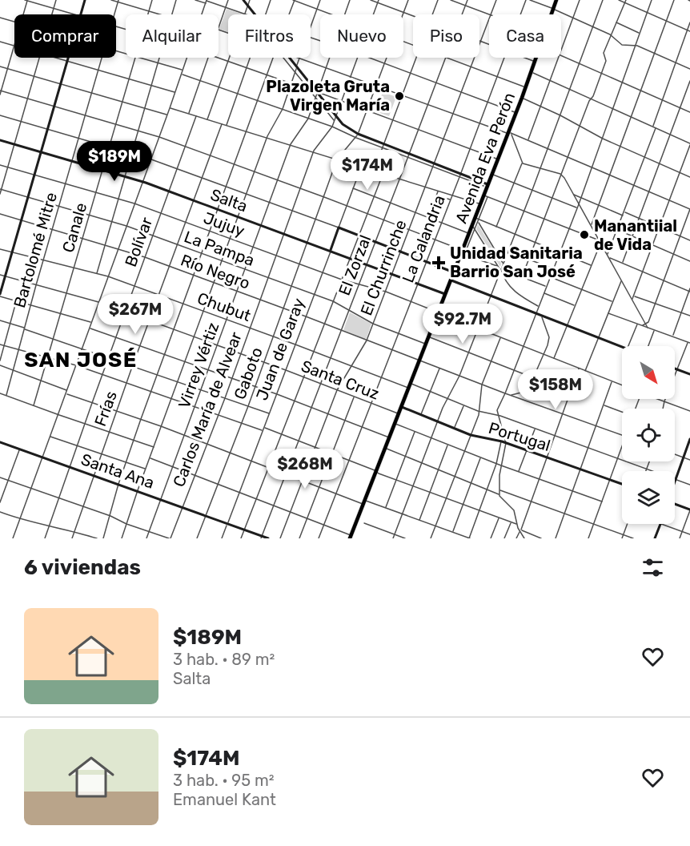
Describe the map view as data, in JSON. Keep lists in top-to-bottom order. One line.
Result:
{"streets":{"main road":["Avenida Eva Perón"],"street":["Salta","Jujuy","Canale","La Calandria","Bolívar","La Pampa","Bartolomé Mitre","El Zorzal","El Churrinche","Río Negro","Chubut","Juan de Garay","Virrey Vértiz","Gaboto","Santa Cruz","Frías","Carlos María de Alvear","Portugal","Santa Ana"]},"crossings":[["Avenida Eva Perón","Salta"],["Avenida Eva Perón","Jujuy"],["Avenida Eva Perón","La Pampa"],["Avenida Eva Perón","Río Negro"],["Avenida Eva Perón","Chubut"],["Avenida Eva Perón","Santa Cruz"],["Avenida Eva Perón","Portugal"],["Salta","Canale"],["Salta","La Calandria"],["Salta","Bolívar"],["Salta","Bartolomé Mitre"],["Salta","El Zorzal"],["Salta","El Churrinche"],["Salta","Juan de Garay"],["Salta","Virrey Vértiz"],["Salta","Gaboto"],["Salta","Frías"],["Salta","Carlos María de Alvear"],["Jujuy","Canale"],["Jujuy","La Calandria"],["Jujuy","Bolívar"],["Jujuy","Bartolomé Mitre"],["Jujuy","El Zorzal"],["Jujuy","El Churrinche"],["Jujuy","Juan de Garay"],["Jujuy","Virrey Vértiz"],["Jujuy","Gaboto"],["Jujuy","Frías"],["Jujuy","Carlos María de Alvear"],["Canale","La Pampa"],["Canale","Río Negro"],["Canale","Chubut"],["Canale","Santa Cruz"],["La Calandria","La Pampa"],["La Calandria","Río Negro"],["La Calandria","Chubut"],["La Calandria","Santa Cruz"],["Bolívar","La Pampa"],["Bolívar","Río Negro"],["Bolívar","Chubut"],["Bolívar","Santa Cruz"],["Bolívar","Santa Ana"],["La Pampa","Bartolomé Mitre"],["La Pampa","El Zorzal"],["La Pampa","El Churrinche"],["La Pampa","Juan de Garay"],["La Pampa","Virrey Vértiz"],["La Pampa","Gaboto"],["La Pampa","Frías"],["La Pampa","Carlos María de Alvear"],["Bartolomé Mitre","Río Negro"],["Bartolomé Mitre","Chubut"],["Bartolomé Mitre","Santa Cruz"],["El Zorzal","Río Negro"],["El Zorzal","Chubut"],["El Zorzal","Santa Cruz"],["El Zorzal","Santa Ana"],["El Churrinche","Río Negro"],["El Churrinche","Chubut"],["El Churrinche","Santa Cruz"],["Río Negro","Juan de Garay"],["Río Negro","Virrey Vértiz"],["Río Negro","Gaboto"],["Río Negro","Frías"],["Río Negro","Carlos María de Alvear"],["Chubut","Juan de Garay"],["Chubut","Virrey Vértiz"],["Chubut","Gaboto"],["Chubut","Frías"],["Chubut","Carlos María de Alvear"],["Juan de Garay","Santa Cruz"],["Juan de Garay","Santa Ana"],["Virrey Vértiz","Santa Cruz"],["Virrey Vértiz","Santa Ana"],["Gaboto","Santa Cruz"],["Gaboto","Santa Ana"],["Santa Cruz","Frías"],["Santa Cruz","Carlos María de Alvear"],["Frías","Santa Ana"],["Carlos María de Alvear","Santa Ana"]],"districts":["SAN JOSÉ"],"places":{"other":["Plazoleta Gruta Virgen María","Manantiial de Vida"],"health":["Unidad Sanitaria Barrio San José"]},"north":"bottom right","page":{"chip":["Comprar","Alquilar","Filtros","Nuevo","Piso","Casa"],"price":["$189M","$174M","$267M","$92.7M","$158M","$268M"],"heading":"6 viviendas","list":[{"name":"$189M","note":"3 hab. · 89 m² · Salta"},{"name":"$174M","note":"3 hab. · 95 m² · Emanuel Kant"}]}}
